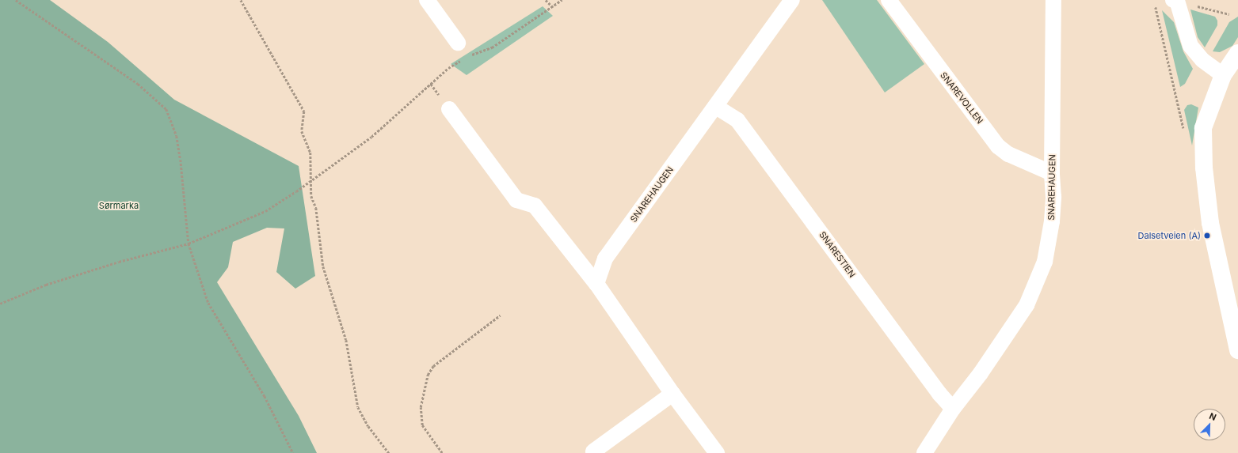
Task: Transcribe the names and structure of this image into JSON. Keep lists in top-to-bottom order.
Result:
{
  "streets": {
    "street": ["SNAREVOLLEN", "SNAREHAUGEN", "SNARESTIEN"]
  },
  "crossings": [
    ["SNAREVOLLEN", "SNAREHAUGEN"],
    ["SNAREHAUGEN", "SNARESTIEN"]
  ],
  "parks": ["Sørmarka"],
  "places": ["Dalsetveien (A)"],
  "north": "top right"
}
